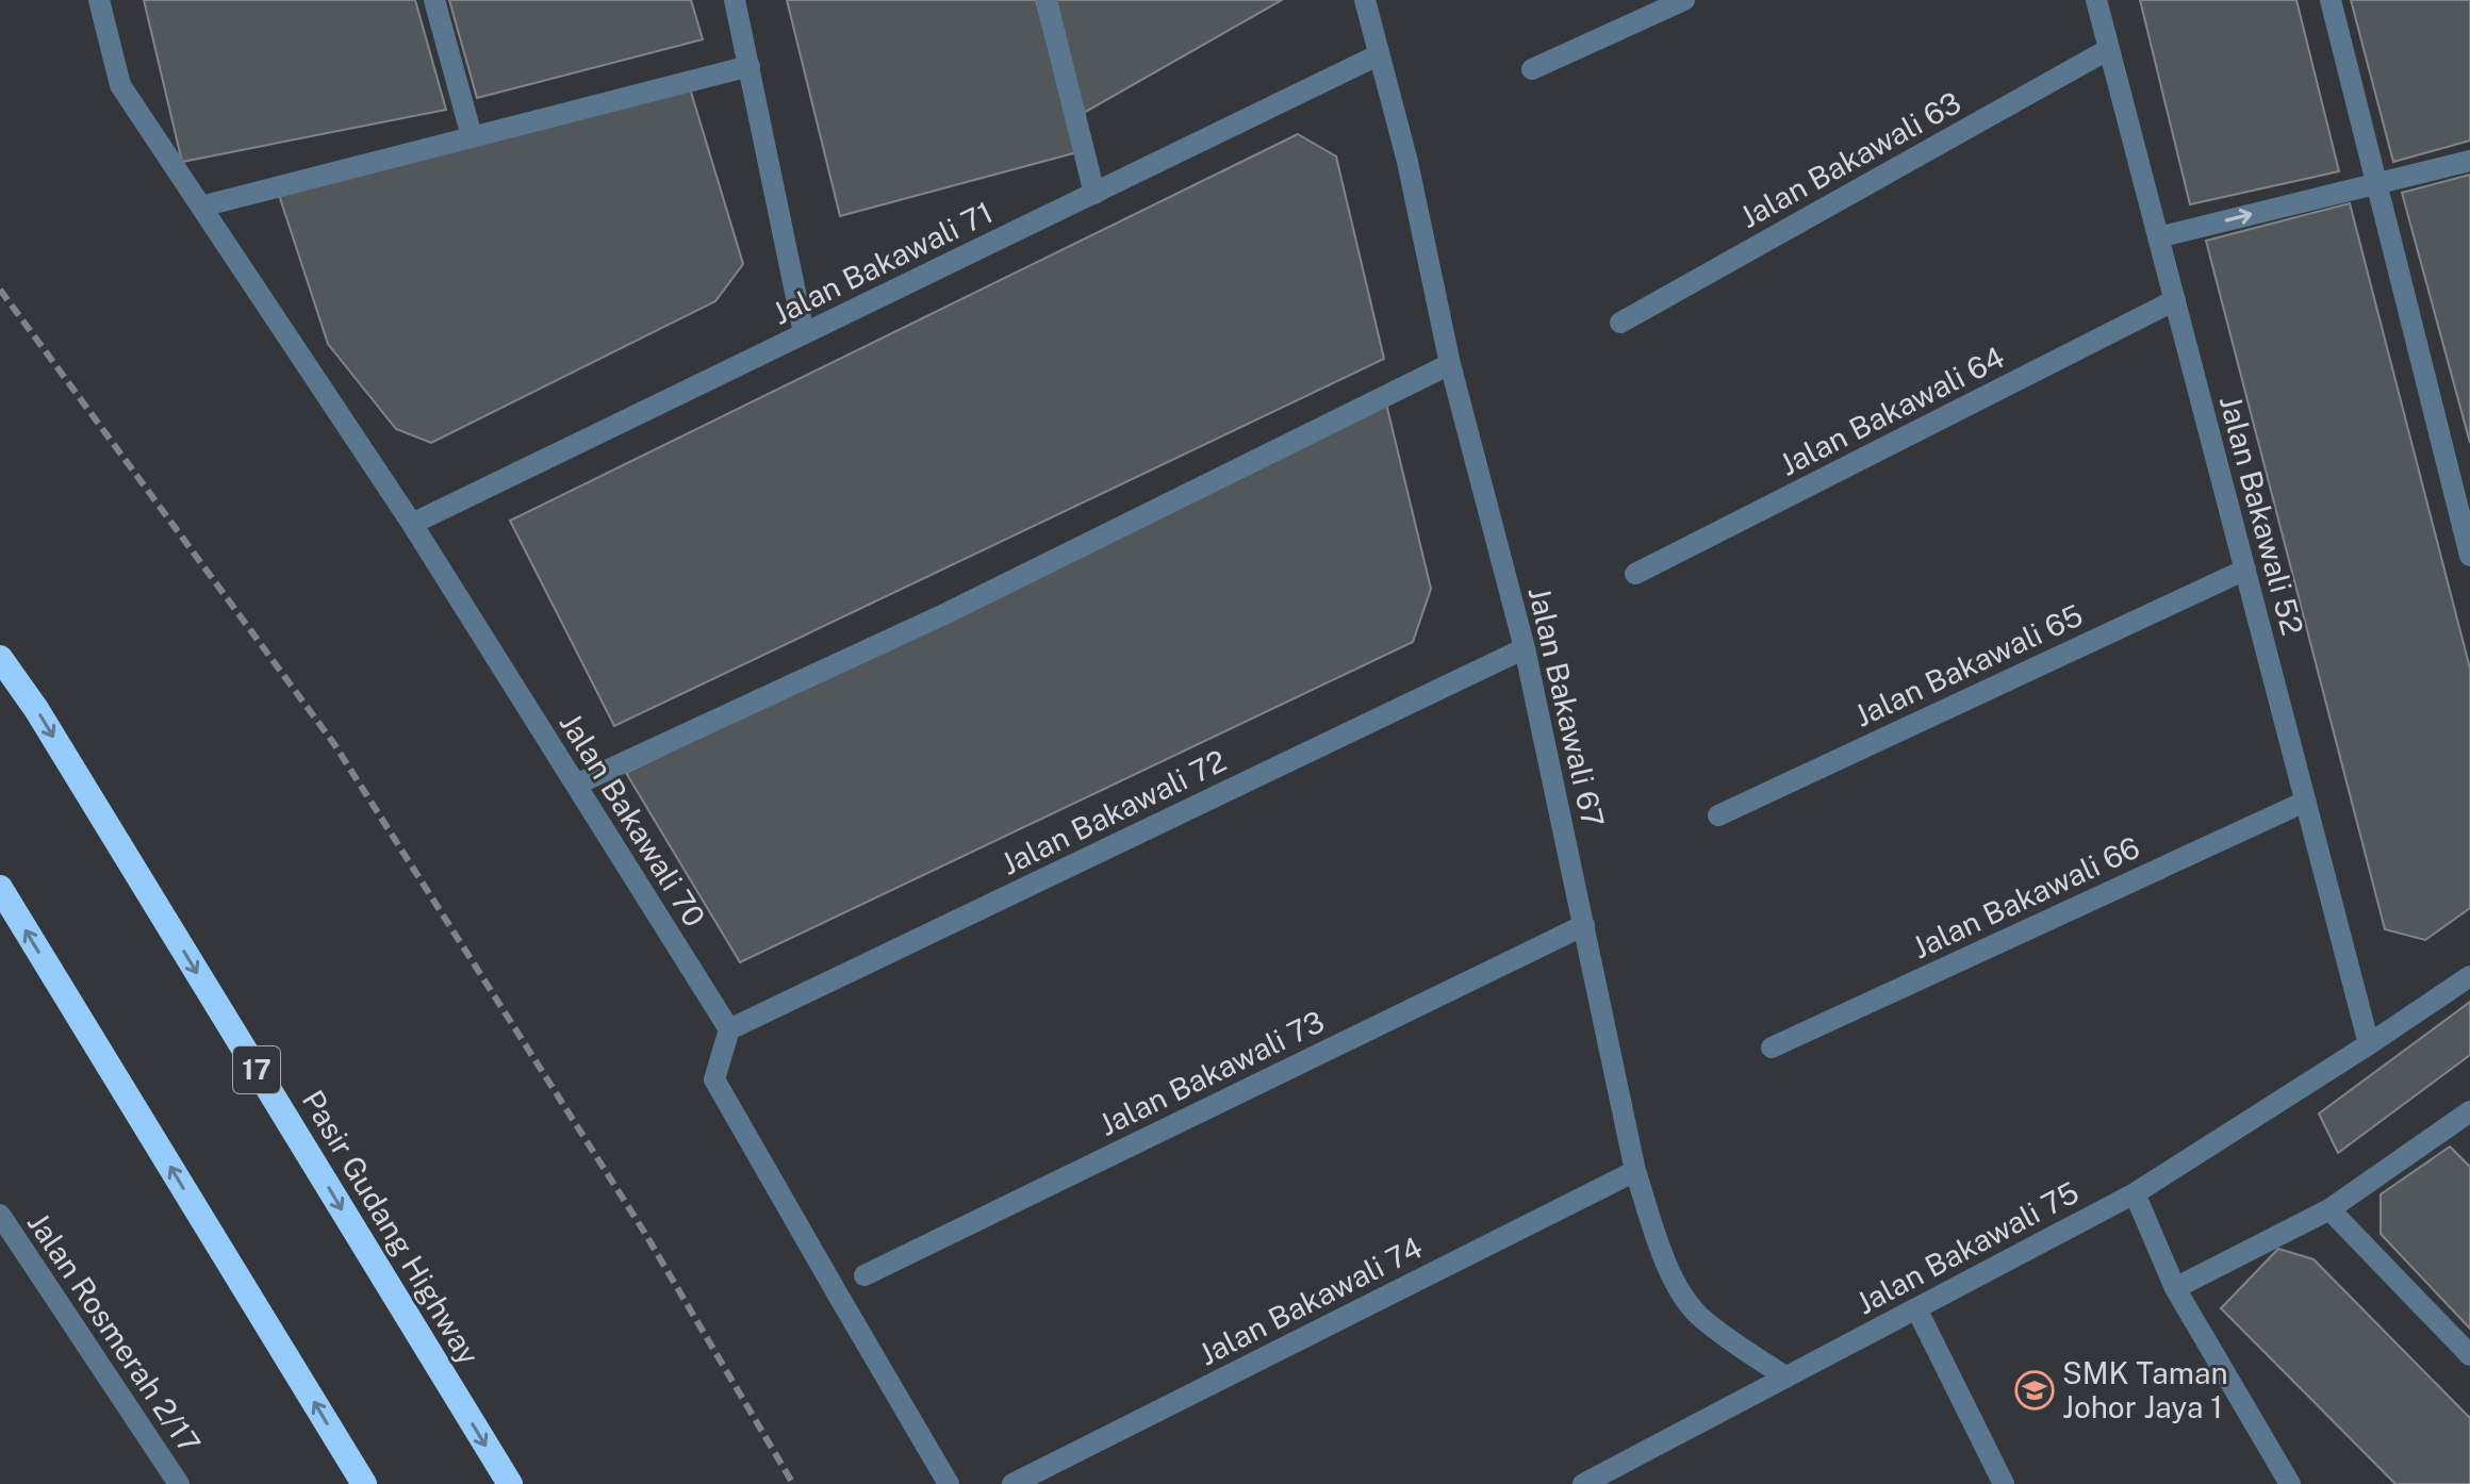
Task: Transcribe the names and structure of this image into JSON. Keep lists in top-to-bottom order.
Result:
{
  "streets": {
    "highway": ["17", "Pasir Gudang Highway"],
    "street": [
      "Jalan Bakawali 63",
      "Jalan Bakawali 71",
      "Jalan Bakawali 64",
      "Jalan Bakawali 52",
      "Jalan Bakawali 65",
      "Jalan Bakawali 67",
      "Jalan Bakawali 72",
      "Jalan Bakawali 70",
      "Jalan Bakawali 66",
      "Jalan Bakawali 73",
      "Jalan Bakawali 75",
      "Jalan Bakawali 74",
      "Jalan Rosmerah 2/17"
    ]
  },
  "crossings": [
    ["Jalan Bakawali 63", "Jalan Bakawali 52"],
    ["Jalan Bakawali 71", "Jalan Bakawali 67"],
    ["Jalan Bakawali 71", "Jalan Bakawali 70"],
    ["Jalan Bakawali 64", "Jalan Bakawali 52"],
    ["Jalan Bakawali 52", "Jalan Bakawali 65"],
    ["Jalan Bakawali 52", "Jalan Bakawali 66"],
    ["Jalan Bakawali 52", "Jalan Bakawali 75"],
    ["Jalan Bakawali 67", "Jalan Bakawali 72"],
    ["Jalan Bakawali 67", "Jalan Bakawali 73"],
    ["Jalan Bakawali 67", "Jalan Bakawali 75"],
    ["Jalan Bakawali 67", "Jalan Bakawali 74"],
    ["Jalan Bakawali 72", "Jalan Bakawali 70"]
  ],
  "places": {
    "school or university": ["SMK Taman Johor Jaya 1"]
  }
}
